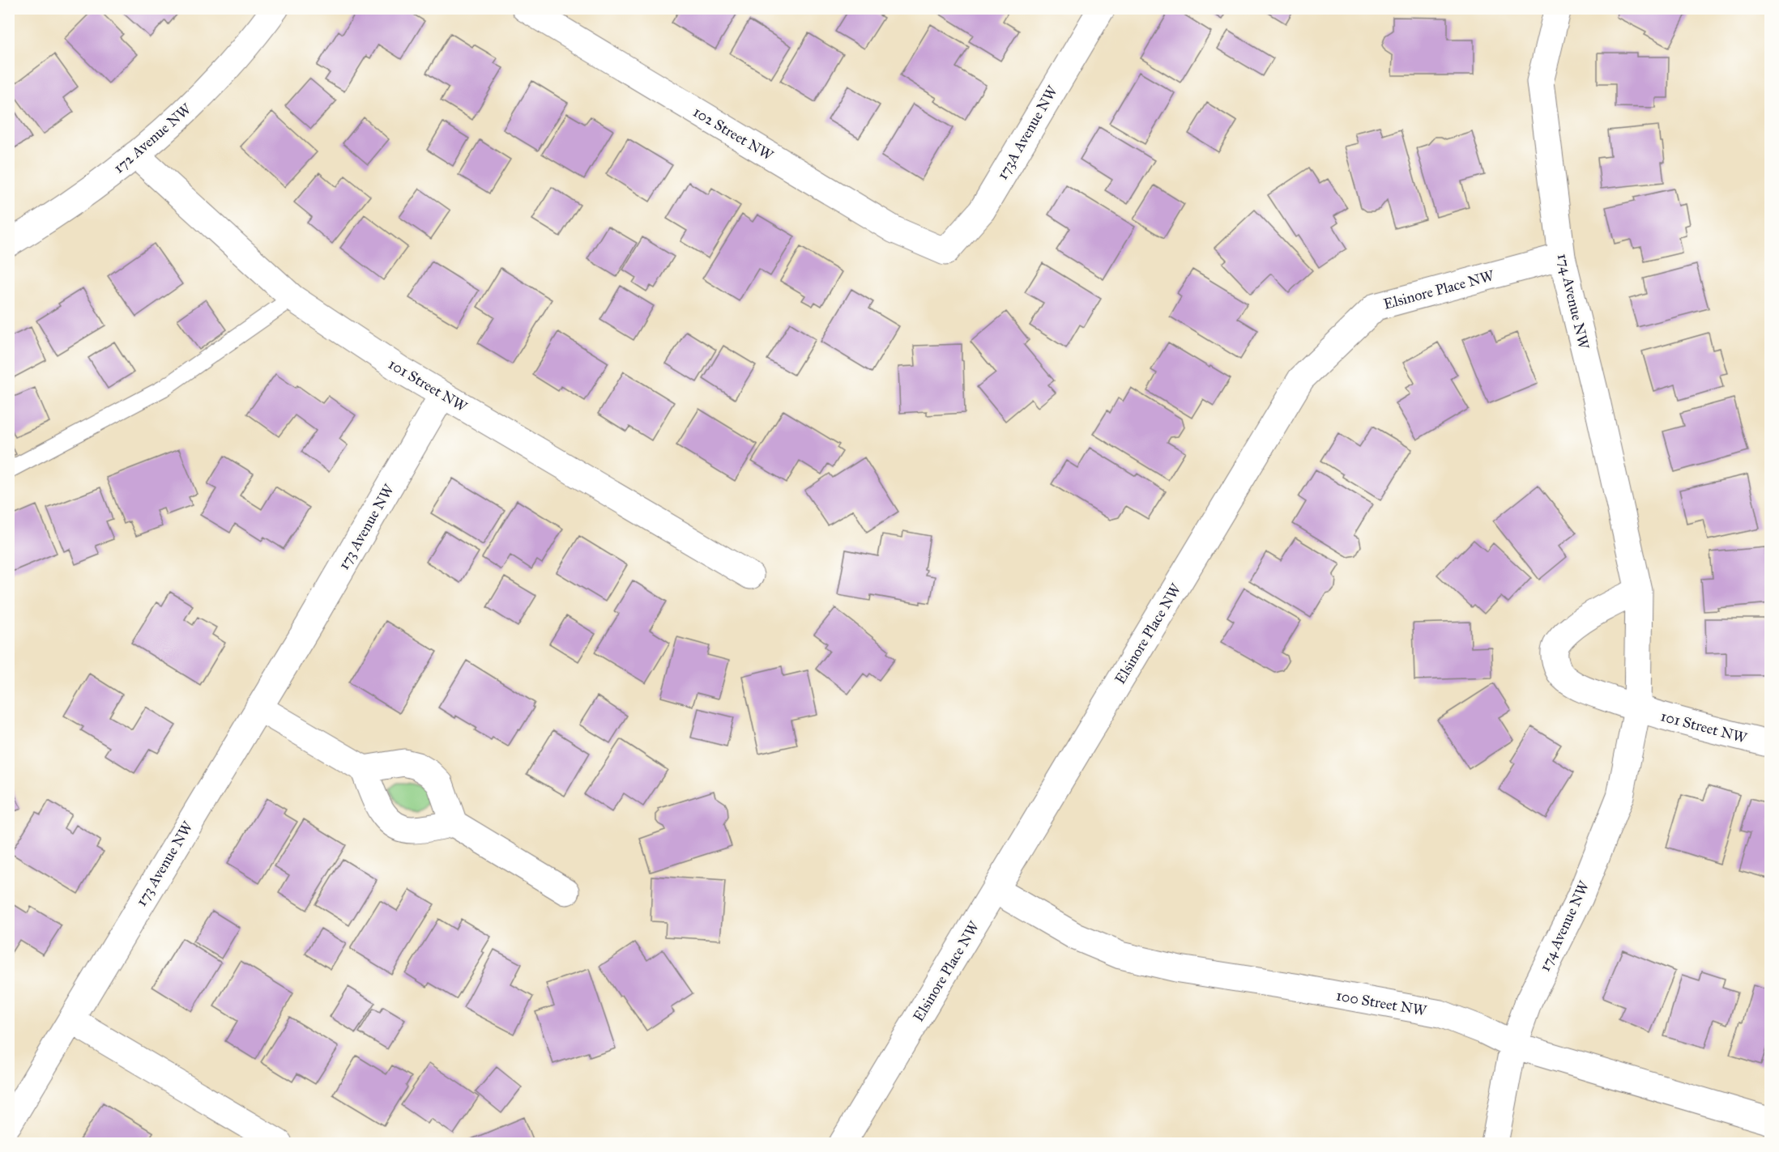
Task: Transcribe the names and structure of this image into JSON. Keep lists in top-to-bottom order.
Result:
{
  "streets": {
    "street": [
      "173A Avenue NW",
      "102 Street NW",
      "172 Avenue NW",
      "Elsinore Place NW",
      "174 Avenue NW",
      "101 Street NW",
      "173 Avenue NW",
      "100 Street NW"
    ]
  },
  "crossings": [
    ["173A Avenue NW", "102 Street NW"],
    ["172 Avenue NW", "101 Street NW"],
    ["Elsinore Place NW", "174 Avenue NW"],
    ["Elsinore Place NW", "100 Street NW"],
    ["174 Avenue NW", "101 Street NW"],
    ["174 Avenue NW", "100 Street NW"],
    ["101 Street NW", "173 Avenue NW"]
  ]
}
